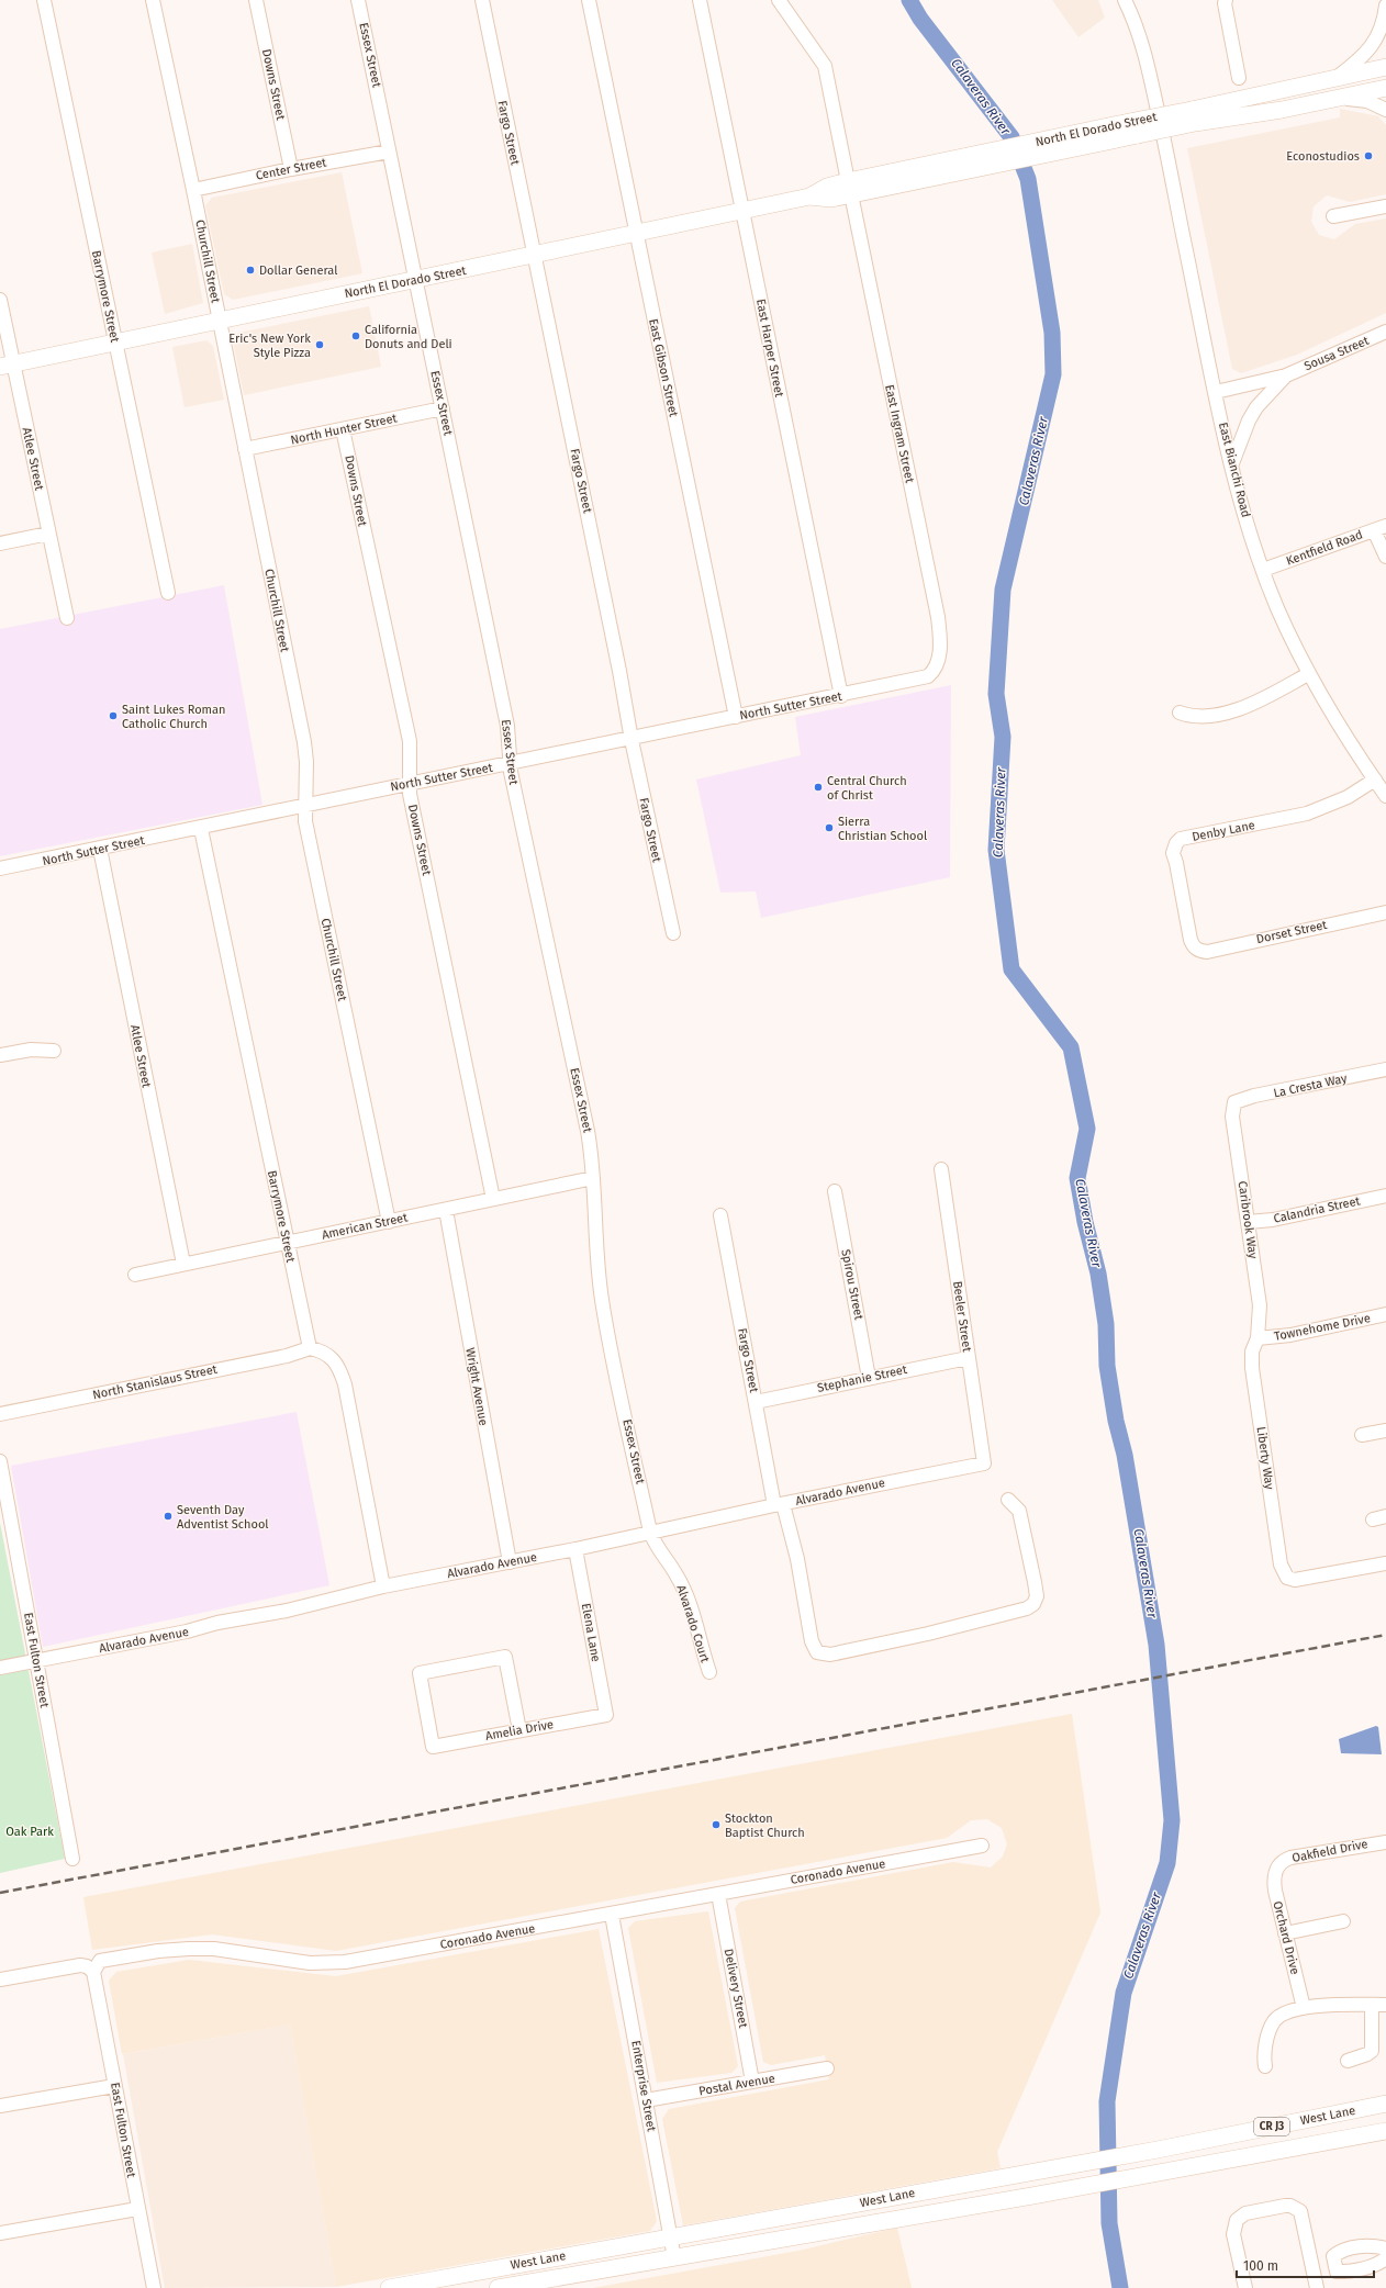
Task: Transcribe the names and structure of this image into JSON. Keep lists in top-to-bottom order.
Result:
{
  "streets": {
    "main road": ["North El Dorado Street", "West Lane", "CR J3"],
    "street": [
      "Essex Street",
      "Downs Street",
      "Fargo Street",
      "Center Street",
      "Churchill Street",
      "Barrymore Street",
      "East Harper Street",
      "Sousa Street",
      "East Gibson Street",
      "North Hunter Street",
      "East Ingram Street",
      "Atlee Street",
      "East Bianchi Road",
      "Kentfield Road",
      "North Sutter Street",
      "Denby Lane",
      "Dorset Street",
      "La Cresta Way",
      "Calandria Street",
      "Caribrook Way",
      "American Street",
      "Spirou Street",
      "Beeler Street",
      "Townehome Drive",
      "Stephanie Street",
      "North Stanislaus Street",
      "Wright Avenue",
      "Liberty Way",
      "Alvarado Avenue",
      "Alvarado Court",
      "Elena Lane",
      "East Fulton Street",
      "Amelia Drive",
      "Oakfield Drive",
      "Coronado Avenue",
      "Orchard Drive",
      "Delivery Street",
      "Postal Avenue",
      "Enterprise Street"
    ]
  },
  "crossings": [
    ["Essex Street", "North El Dorado Street"],
    ["Essex Street", "Center Street"],
    ["Essex Street", "North Hunter Street"],
    ["Essex Street", "North Sutter Street"],
    ["Essex Street", "American Street"],
    ["Essex Street", "Alvarado Avenue"],
    ["Essex Street", "Alvarado Court"],
    ["Downs Street", "Center Street"],
    ["Downs Street", "North Hunter Street"],
    ["Downs Street", "North Sutter Street"],
    ["Downs Street", "American Street"],
    ["North El Dorado Street", "Fargo Street"],
    ["North El Dorado Street", "Churchill Street"],
    ["North El Dorado Street", "Barrymore Street"],
    ["North El Dorado Street", "East Harper Street"],
    ["North El Dorado Street", "East Gibson Street"],
    ["North El Dorado Street", "East Ingram Street"],
    ["North El Dorado Street", "Atlee Street"],
    ["Fargo Street", "North Sutter Street"],
    ["Fargo Street", "Stephanie Street"],
    ["Fargo Street", "Alvarado Avenue"],
    ["Center Street", "Churchill Street"],
    ["Churchill Street", "North Hunter Street"],
    ["Churchill Street", "North Sutter Street"],
    ["Churchill Street", "American Street"],
    ["Barrymore Street", "North Sutter Street"],
    ["Barrymore Street", "American Street"],
    ["Barrymore Street", "North Stanislaus Street"],
    ["East Harper Street", "North Sutter Street"],
    ["Sousa Street", "East Bianchi Road"],
    ["East Gibson Street", "North Sutter Street"],
    ["East Ingram Street", "North Sutter Street"],
    ["Atlee Street", "North Sutter Street"],
    ["Atlee Street", "American Street"],
    ["East Bianchi Road", "Kentfield Road"],
    ["East Bianchi Road", "Denby Lane"],
    ["Denby Lane", "Dorset Street"],
    ["La Cresta Way", "Caribrook Way"],
    ["Calandria Street", "Caribrook Way"],
    ["Caribrook Way", "Townehome Drive"],
    ["Caribrook Way", "Liberty Way"],
    ["American Street", "Wright Avenue"],
    ["Spirou Street", "Stephanie Street"],
    ["Beeler Street", "Stephanie Street"],
    ["Beeler Street", "Alvarado Avenue"],
    ["Townehome Drive", "Liberty Way"],
    ["Wright Avenue", "Alvarado Avenue"],
    ["Alvarado Avenue", "Alvarado Court"],
    ["Alvarado Avenue", "Elena Lane"],
    ["Alvarado Avenue", "East Fulton Street"],
    ["Elena Lane", "Amelia Drive"],
    ["East Fulton Street", "Coronado Avenue"],
    ["Oakfield Drive", "Orchard Drive"],
    ["Coronado Avenue", "Delivery Street"],
    ["Coronado Avenue", "Enterprise Street"],
    ["Delivery Street", "Postal Avenue"],
    ["Postal Avenue", "Enterprise Street"],
    ["Enterprise Street", "West Lane"]
  ],
  "water": ["Calaveras River"],
  "parks": ["Oak Park"],
  "places": [
    "Econostudios",
    "Dollar General",
    "California Donuts and Deli",
    "Eric's New York Style Pizza",
    "Saint Lukes Roman Catholic Church",
    "Central Church of Christ",
    "Sierra Christian School",
    "Seventh Day Adventist School",
    "Stockton Baptist Church"
  ],
  "scale_bar": "100 m"
}
